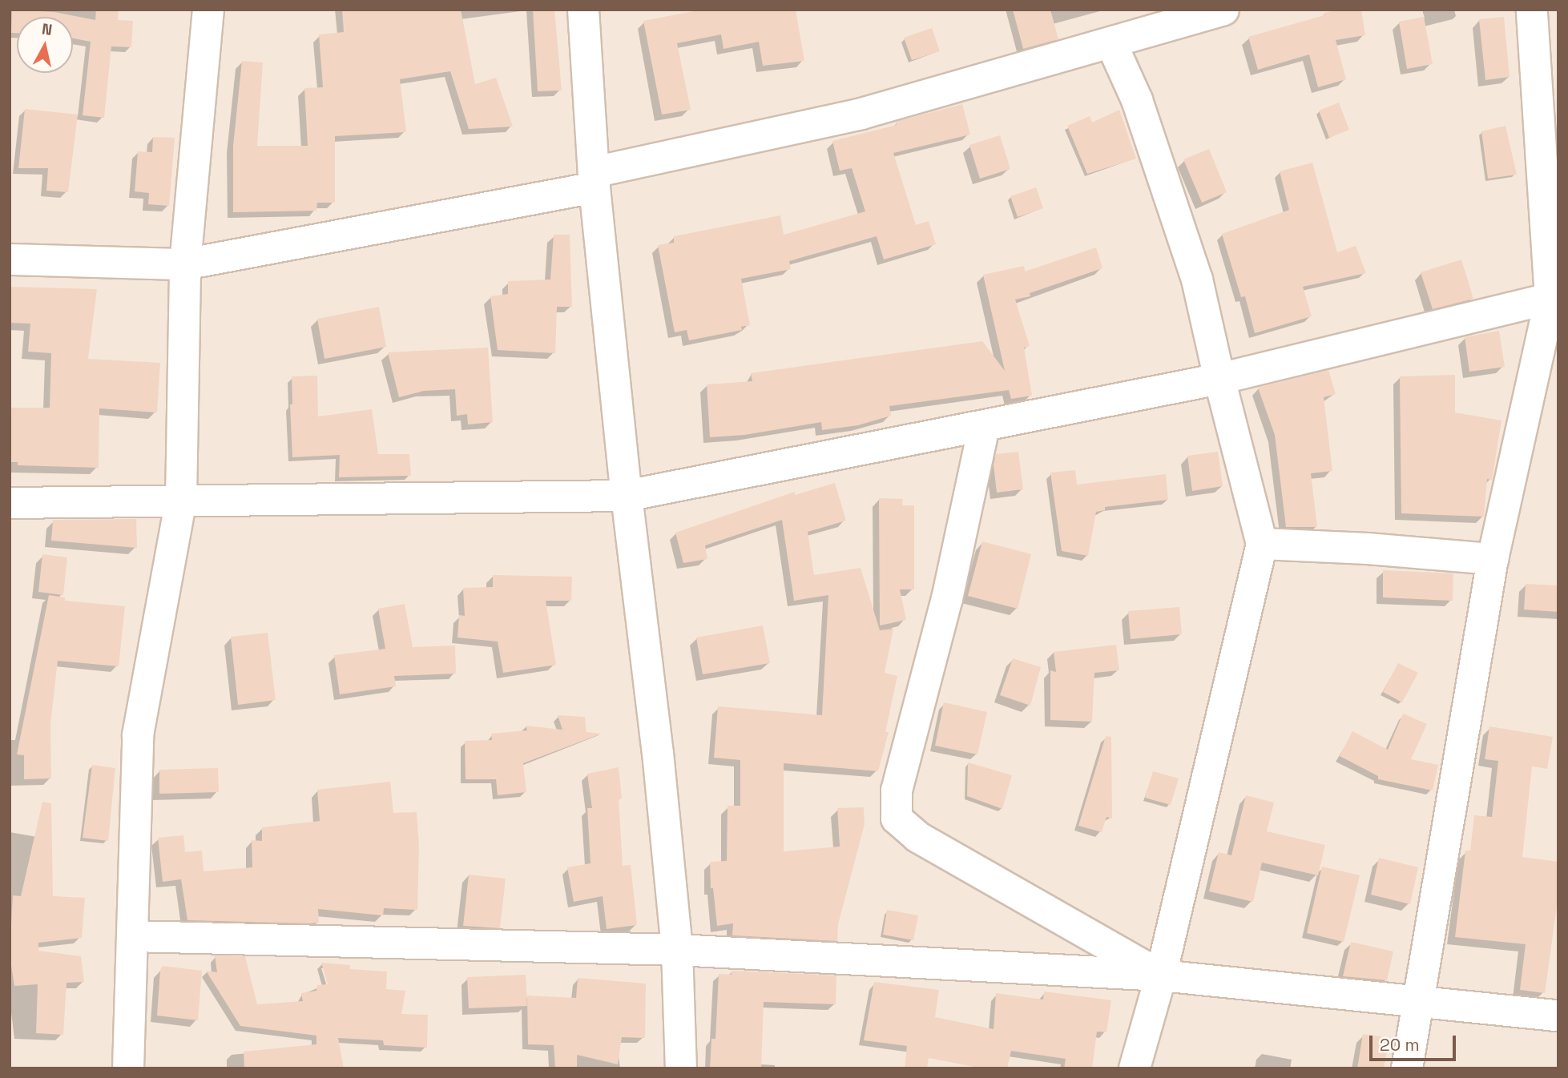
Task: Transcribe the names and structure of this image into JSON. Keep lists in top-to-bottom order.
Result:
{
  "scale_bar": "20 m",
  "north": "top"
}
